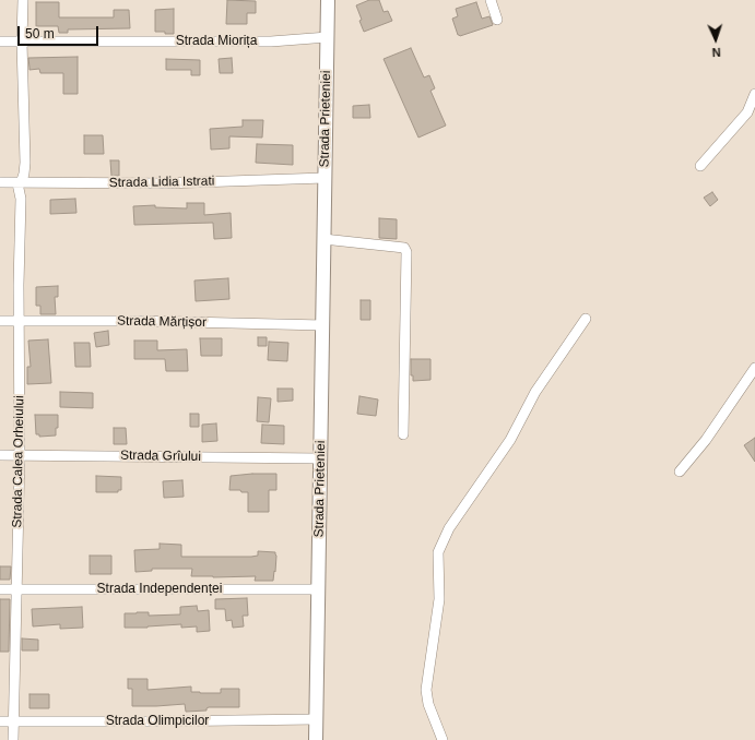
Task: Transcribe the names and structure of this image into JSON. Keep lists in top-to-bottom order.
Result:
{
  "streets": {
    "street": [
      "Strada Miorița",
      "Strada Prieteniei",
      "Strada Lidia Istrati",
      "Strada Mărțișor",
      "Strada Grîului",
      "Strada Calea Orheiului",
      "Strada Independenței",
      "Strada Olimpicilor"
    ]
  },
  "crossings": [
    ["Strada Miorița", "Strada Prieteniei"],
    ["Strada Miorița", "Strada Calea Orheiului"],
    ["Strada Prieteniei", "Strada Lidia Istrati"],
    ["Strada Prieteniei", "Strada Mărțișor"],
    ["Strada Prieteniei", "Strada Grîului"],
    ["Strada Prieteniei", "Strada Independenței"],
    ["Strada Prieteniei", "Strada Olimpicilor"],
    ["Strada Lidia Istrati", "Strada Calea Orheiului"],
    ["Strada Mărțișor", "Strada Calea Orheiului"],
    ["Strada Grîului", "Strada Calea Orheiului"],
    ["Strada Calea Orheiului", "Strada Independenței"],
    ["Strada Calea Orheiului", "Strada Olimpicilor"]
  ],
  "scale_bar": "50 m",
  "north": "bottom"
}
